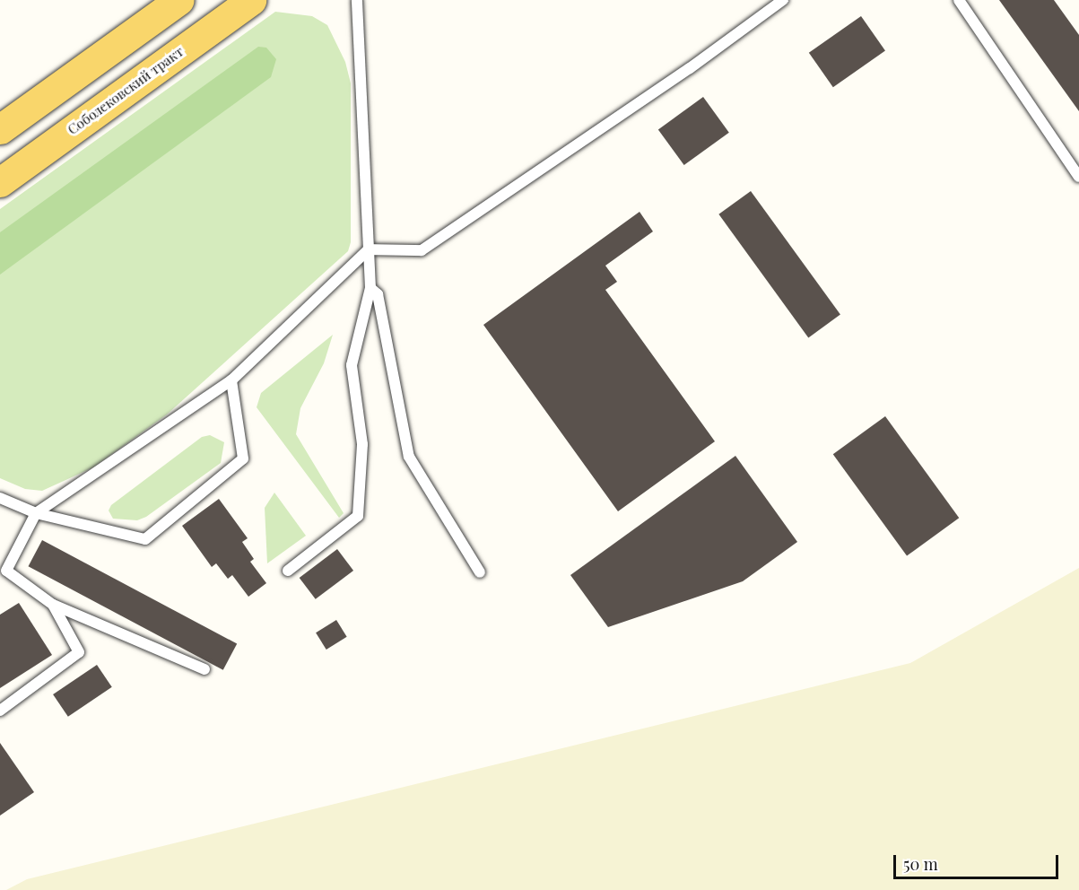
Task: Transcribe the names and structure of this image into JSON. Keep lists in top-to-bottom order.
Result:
{
  "streets": {
    "main road": ["Соболековский тракт"]
  },
  "scale_bar": "50 m"
}
